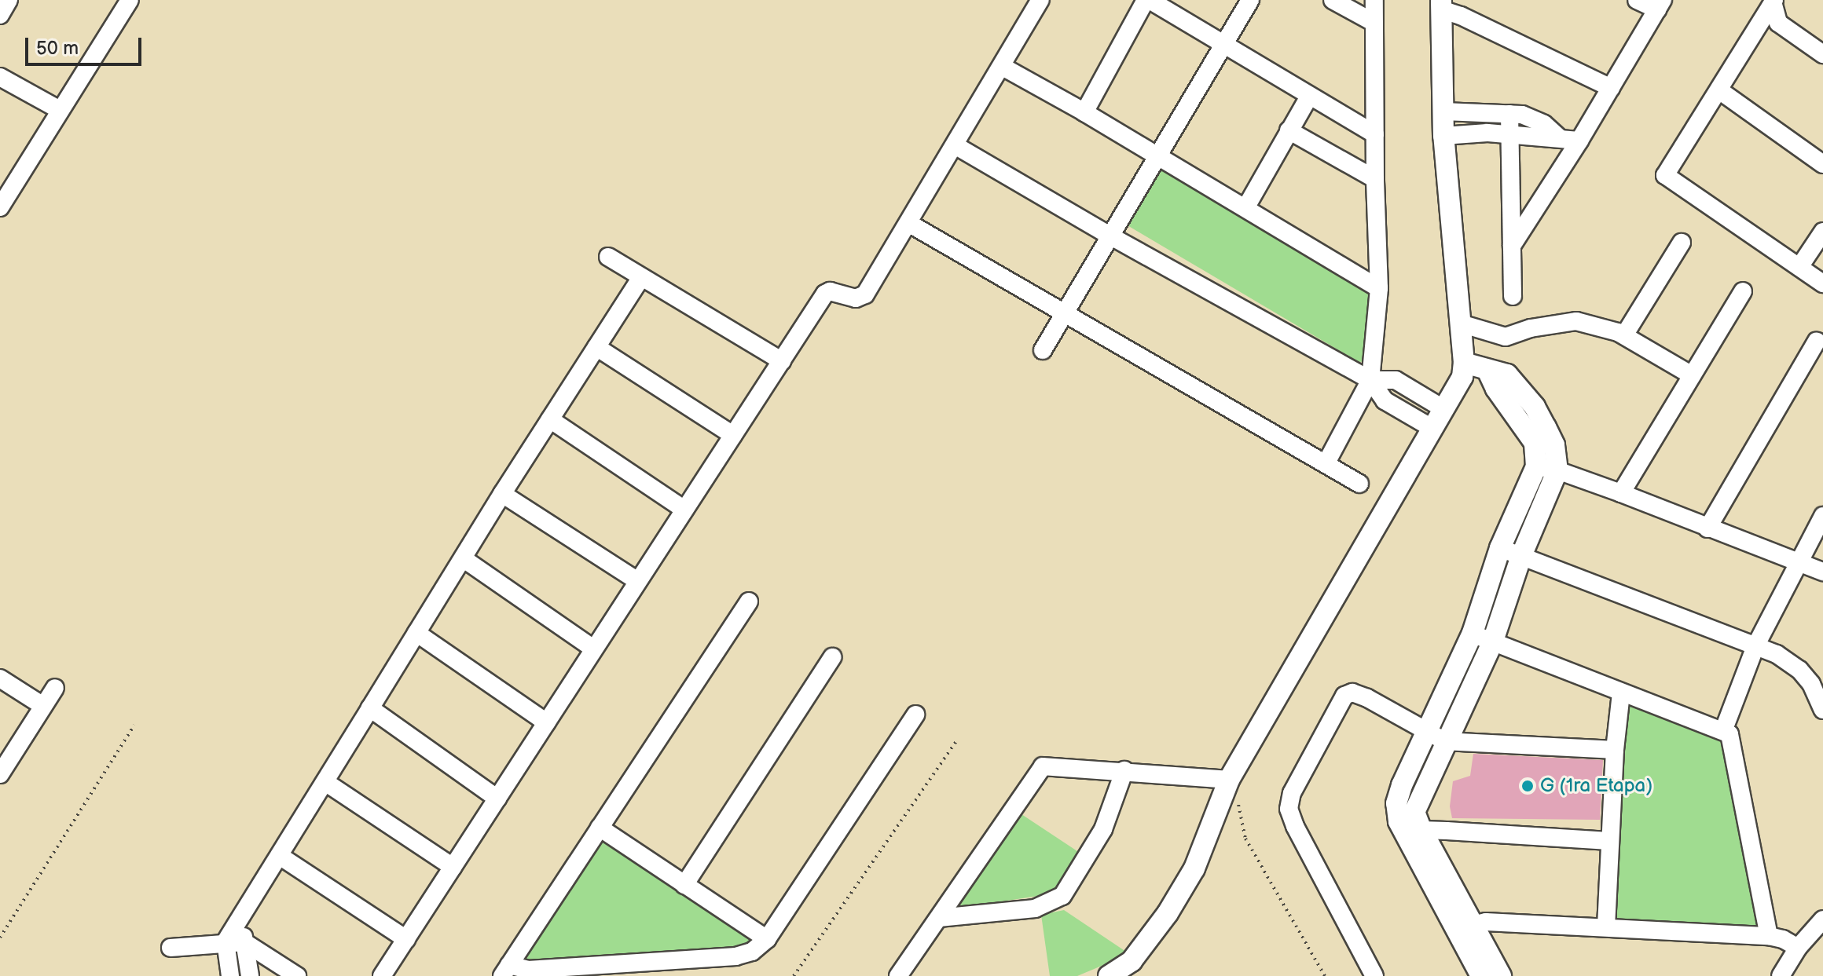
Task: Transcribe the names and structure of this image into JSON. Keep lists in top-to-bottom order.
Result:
{
  "places": ["G (1ra Etapa)"],
  "scale_bar": "50 m"
}
